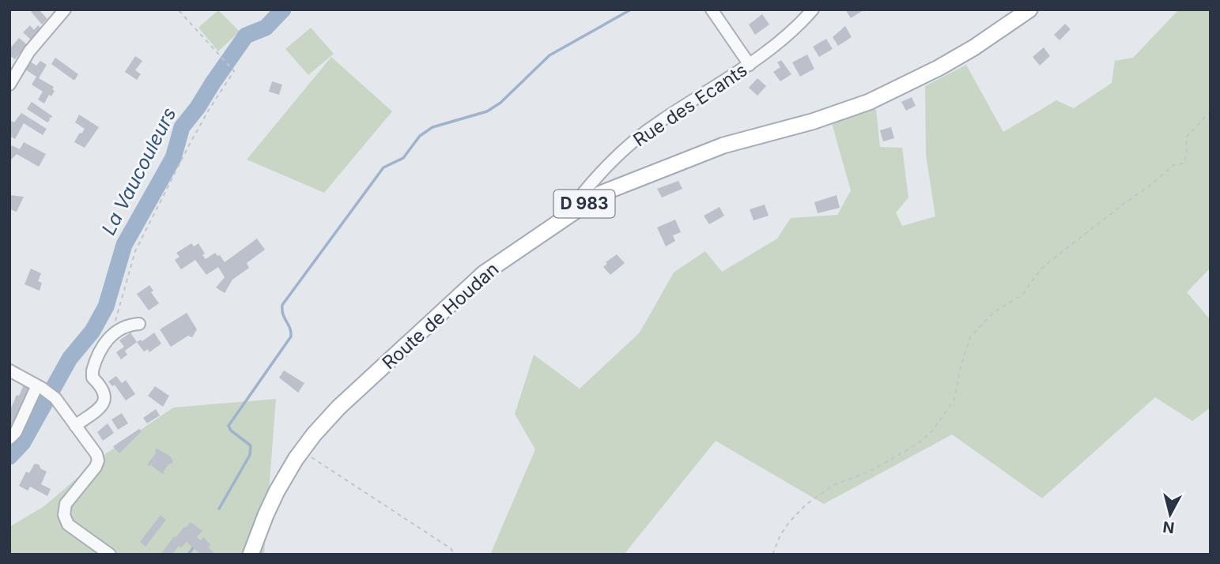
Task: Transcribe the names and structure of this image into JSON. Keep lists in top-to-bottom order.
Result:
{
  "streets": {
    "main road": ["D 983", "Route de Houdan"],
    "street": ["Rue des Ecants"]
  },
  "crossings": [
    ["Rue des Ecants", "Route de Houdan"]
  ],
  "water": ["La Vaucouleurs"],
  "north": "bottom"
}
